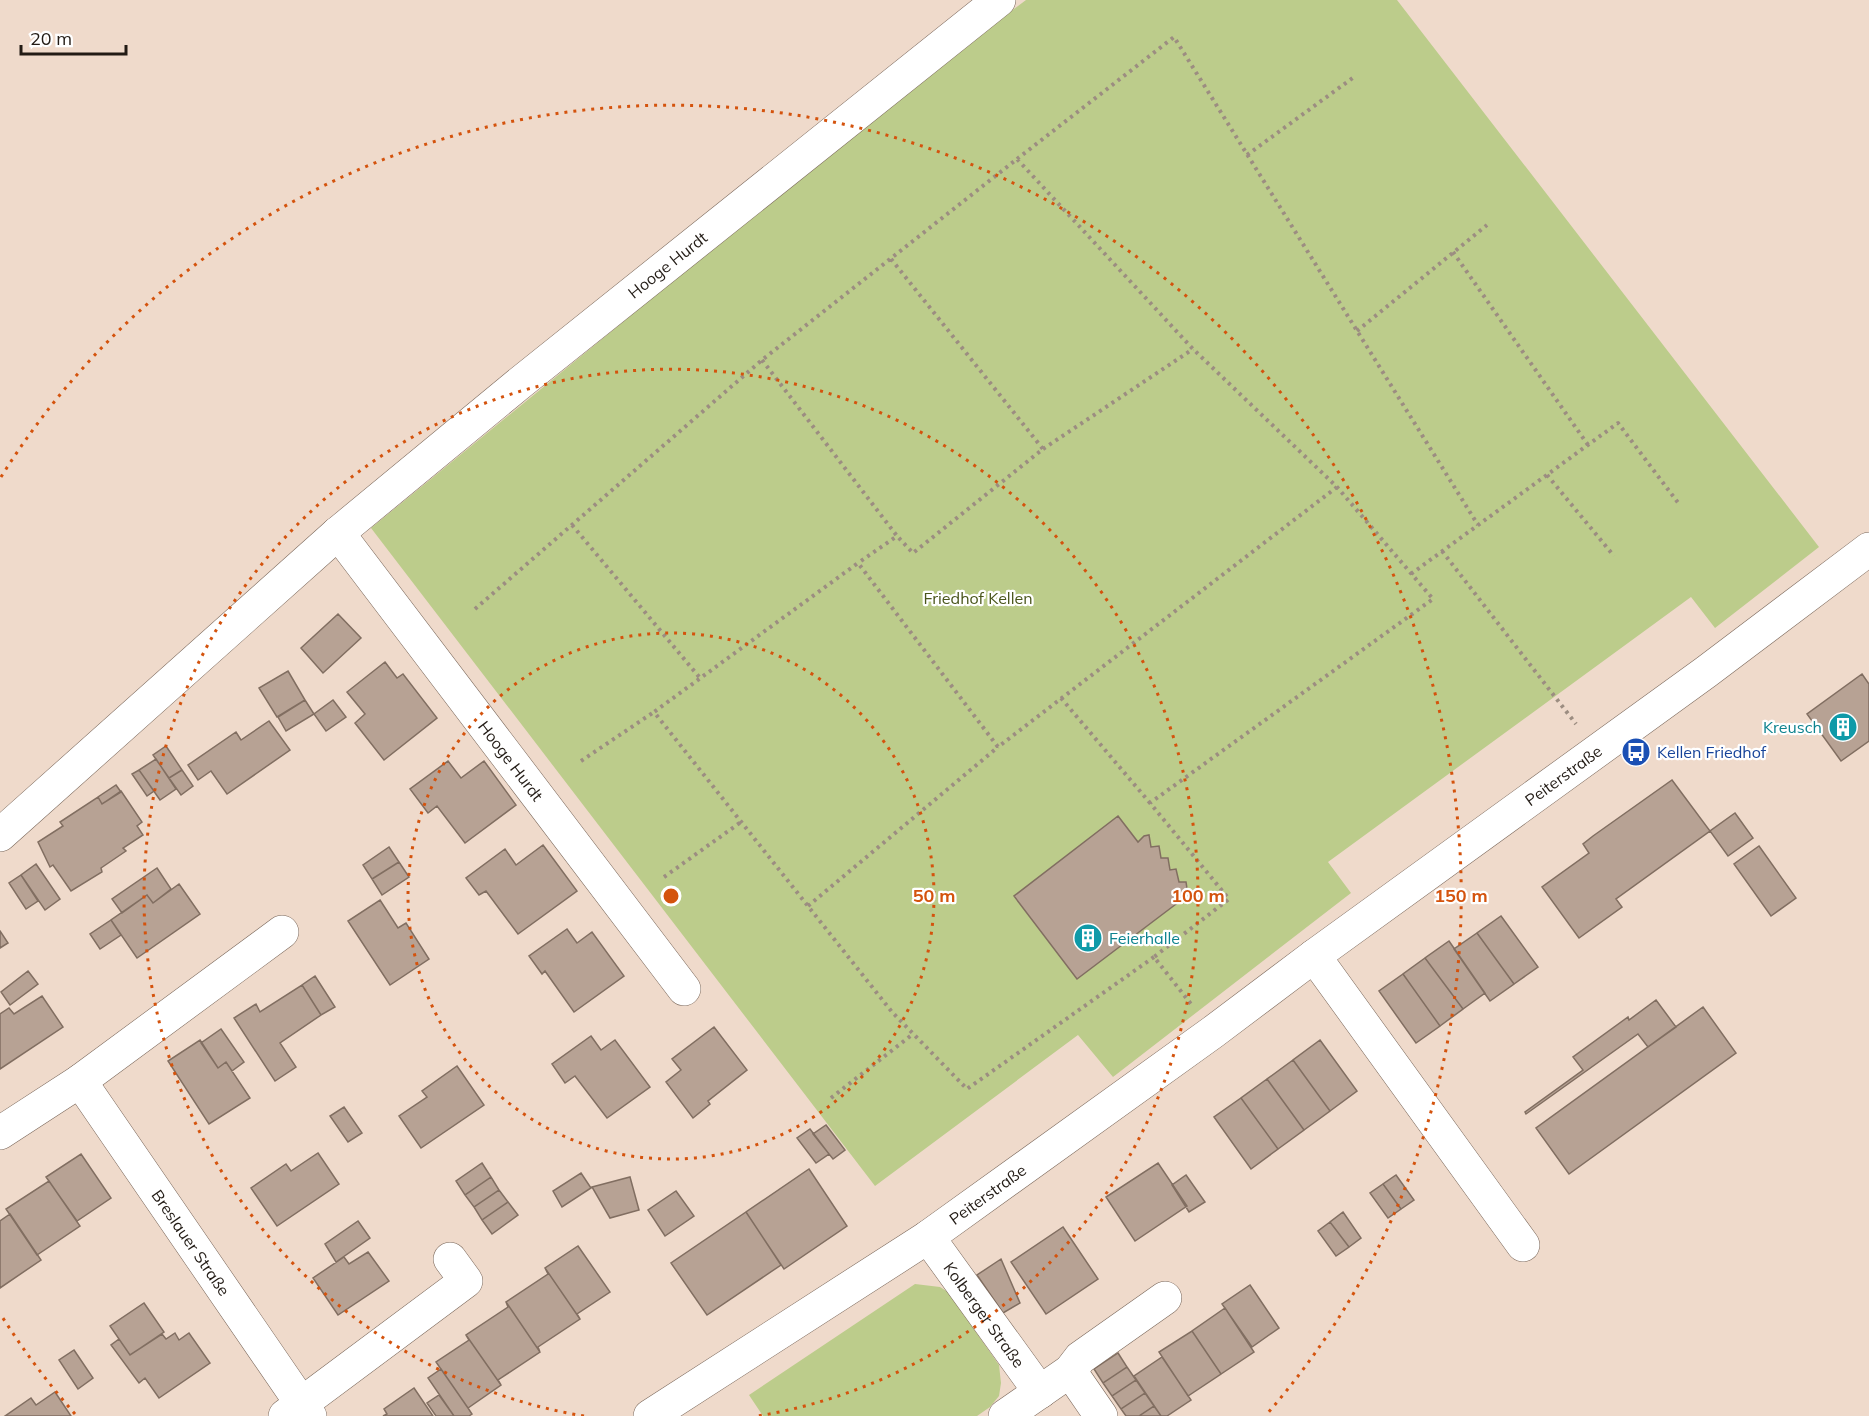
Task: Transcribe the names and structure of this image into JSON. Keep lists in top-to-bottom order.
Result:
{
  "streets": {
    "street": [
      "Hooge Hurdt",
      "Peiterstraße",
      "Breslauer Straße",
      "Kolberger Straße"
    ]
  },
  "crossings": [
    ["Peiterstraße", "Kolberger Straße"]
  ],
  "parks": ["Friedhof Kellen"],
  "places": {
    "building": ["Kreusch", "Feierhalle"],
    "bus stop": ["Kellen Friedhof"]
  },
  "scale_bar": "20 m",
  "rings": ["50 m", "100 m", "150 m"]
}
